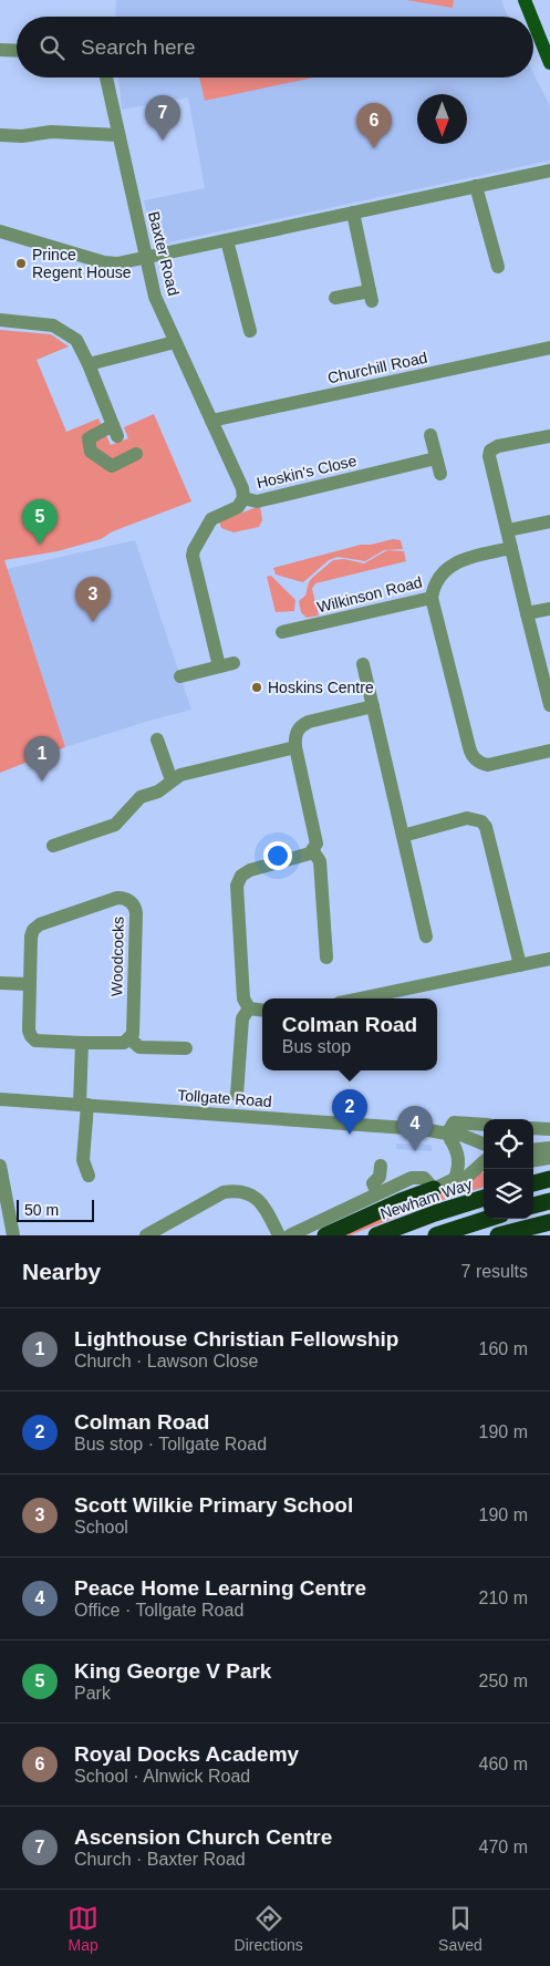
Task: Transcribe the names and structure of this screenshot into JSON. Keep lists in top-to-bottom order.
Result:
{
  "streets": {
    "highway": ["Newham Way"],
    "street": [
      "Baxter Road",
      "Churchill Road",
      "Hoskin's Close",
      "Wilkinson Road",
      "Woodcocks",
      "Tollgate Road"
    ]
  },
  "crossings": [
    ["Baxter Road", "Churchill Road"],
    ["Baxter Road", "Hoskin's Close"]
  ],
  "places": ["Prince Regent House", "Hoskins Centre"],
  "scale_bar": "50 m",
  "north": "bottom",
  "page": {
    "search": "Search here",
    "pins": [
      "7",
      "6",
      "5",
      "3",
      "1",
      "2",
      "4"
    ],
    "popup": ["Colman Road", "Bus stop"],
    "scale": "50 m",
    "heading": ["Nearby", "7 results"],
    "list": [
      {
        "mark": "1",
        "name": "Lighthouse Christian Fellowship",
        "note": "Church · Lawson Close",
        "value": "160 m"
      },
      {
        "mark": "2",
        "name": "Colman Road",
        "note": "Bus stop · Tollgate Road",
        "value": "190 m"
      },
      {
        "mark": "3",
        "name": "Scott Wilkie Primary School",
        "note": "School",
        "value": "190 m"
      },
      {
        "mark": "4",
        "name": "Peace Home Learning Centre",
        "note": "Office · Tollgate Road",
        "value": "210 m"
      },
      {
        "mark": "5",
        "name": "King George V Park",
        "note": "Park",
        "value": "250 m"
      },
      {
        "mark": "6",
        "name": "Royal Docks Academy",
        "note": "School · Alnwick Road",
        "value": "460 m"
      },
      {
        "mark": "7",
        "name": "Ascension Church Centre",
        "note": "Church · Baxter Road",
        "value": "470 m"
      }
    ],
    "nav": ["Map", "Directions", "Saved"]
  }
}
